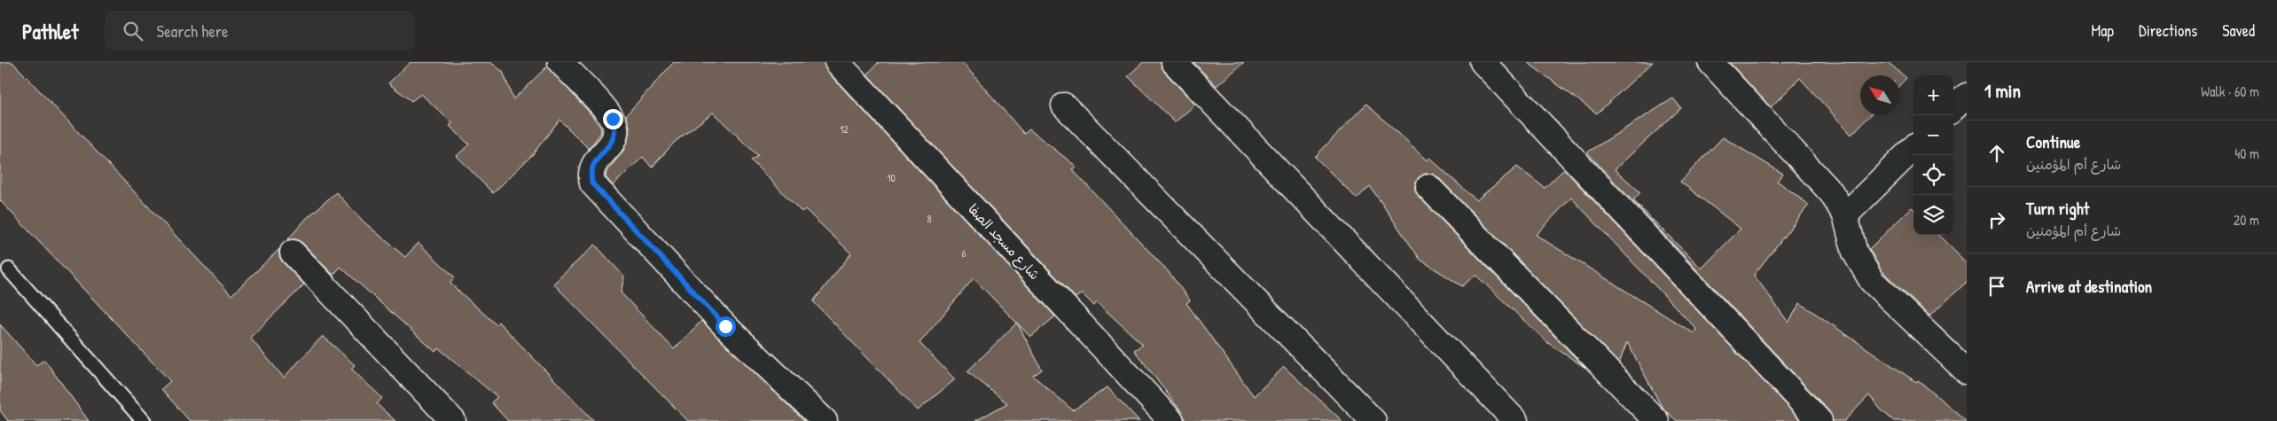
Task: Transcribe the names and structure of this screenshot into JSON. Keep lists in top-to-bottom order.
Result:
{
  "streets": {
    "street": ["شارع مسجد الصفا"]
  },
  "house_numbers": [
    "12",
    "10",
    "8",
    "6"
  ],
  "north": "top left",
  "page": {
    "header": "Pathlet",
    "search": "Search here",
    "nav": ["Map", "Directions", "Saved"],
    "heading": ["1 min", "Walk · 60 m"],
    "map_buttons": ["+", "−"],
    "list": [
      ["Continue", "شارع أم المؤمنين", "40 m"],
      ["Turn right", "شارع أم المؤمنين", "20 m"],
      "Arrive at destination"
    ]
  }
}
